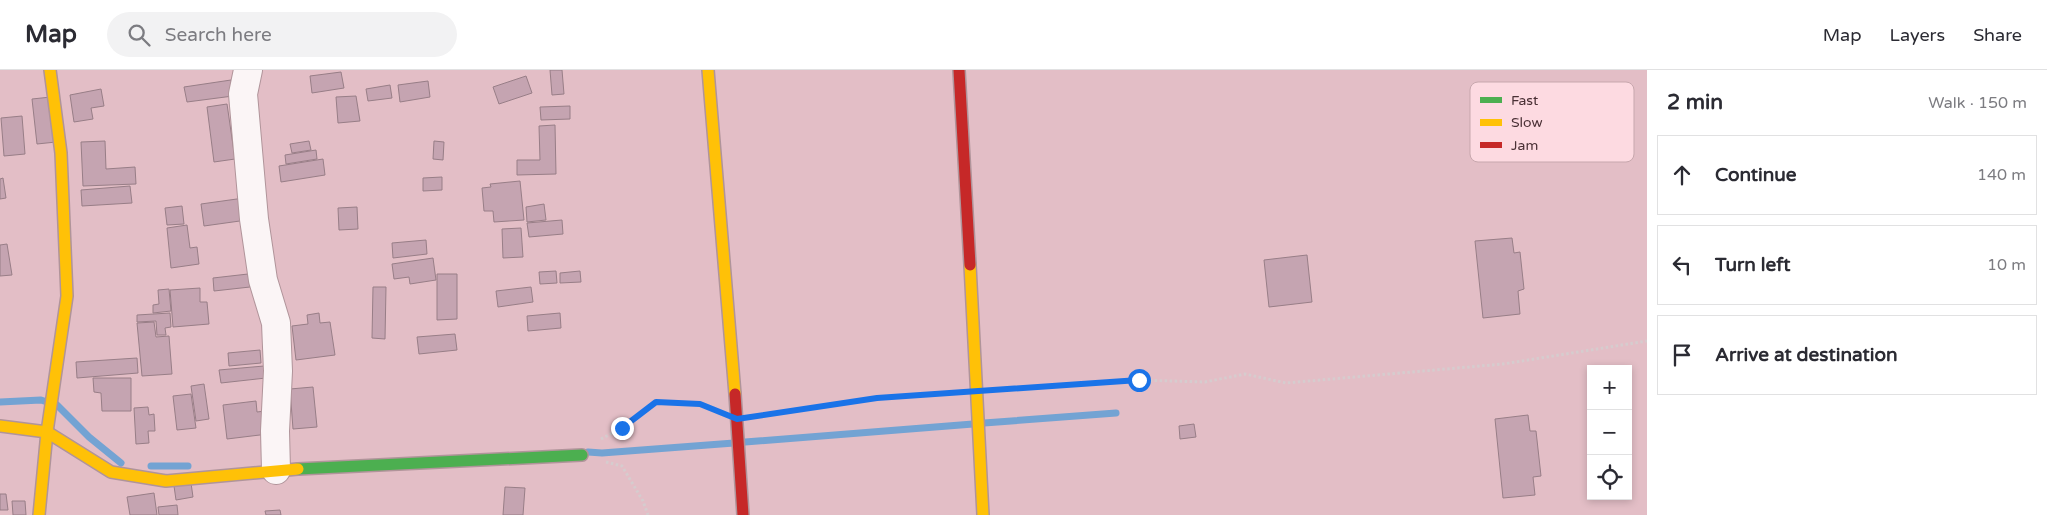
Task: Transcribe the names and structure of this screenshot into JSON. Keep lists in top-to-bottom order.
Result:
{
  "legend": ["Fast", "Slow", "Jam"],
  "page": {
    "header": "Map",
    "search": "Search here",
    "nav": ["Map", "Layers", "Share"],
    "heading": ["2 min", "Walk · 150 m"],
    "list": [
      ["Continue", "140 m"],
      ["Turn left", "10 m"],
      "Arrive at destination"
    ],
    "map_buttons": ["+", "−"]
  }
}
